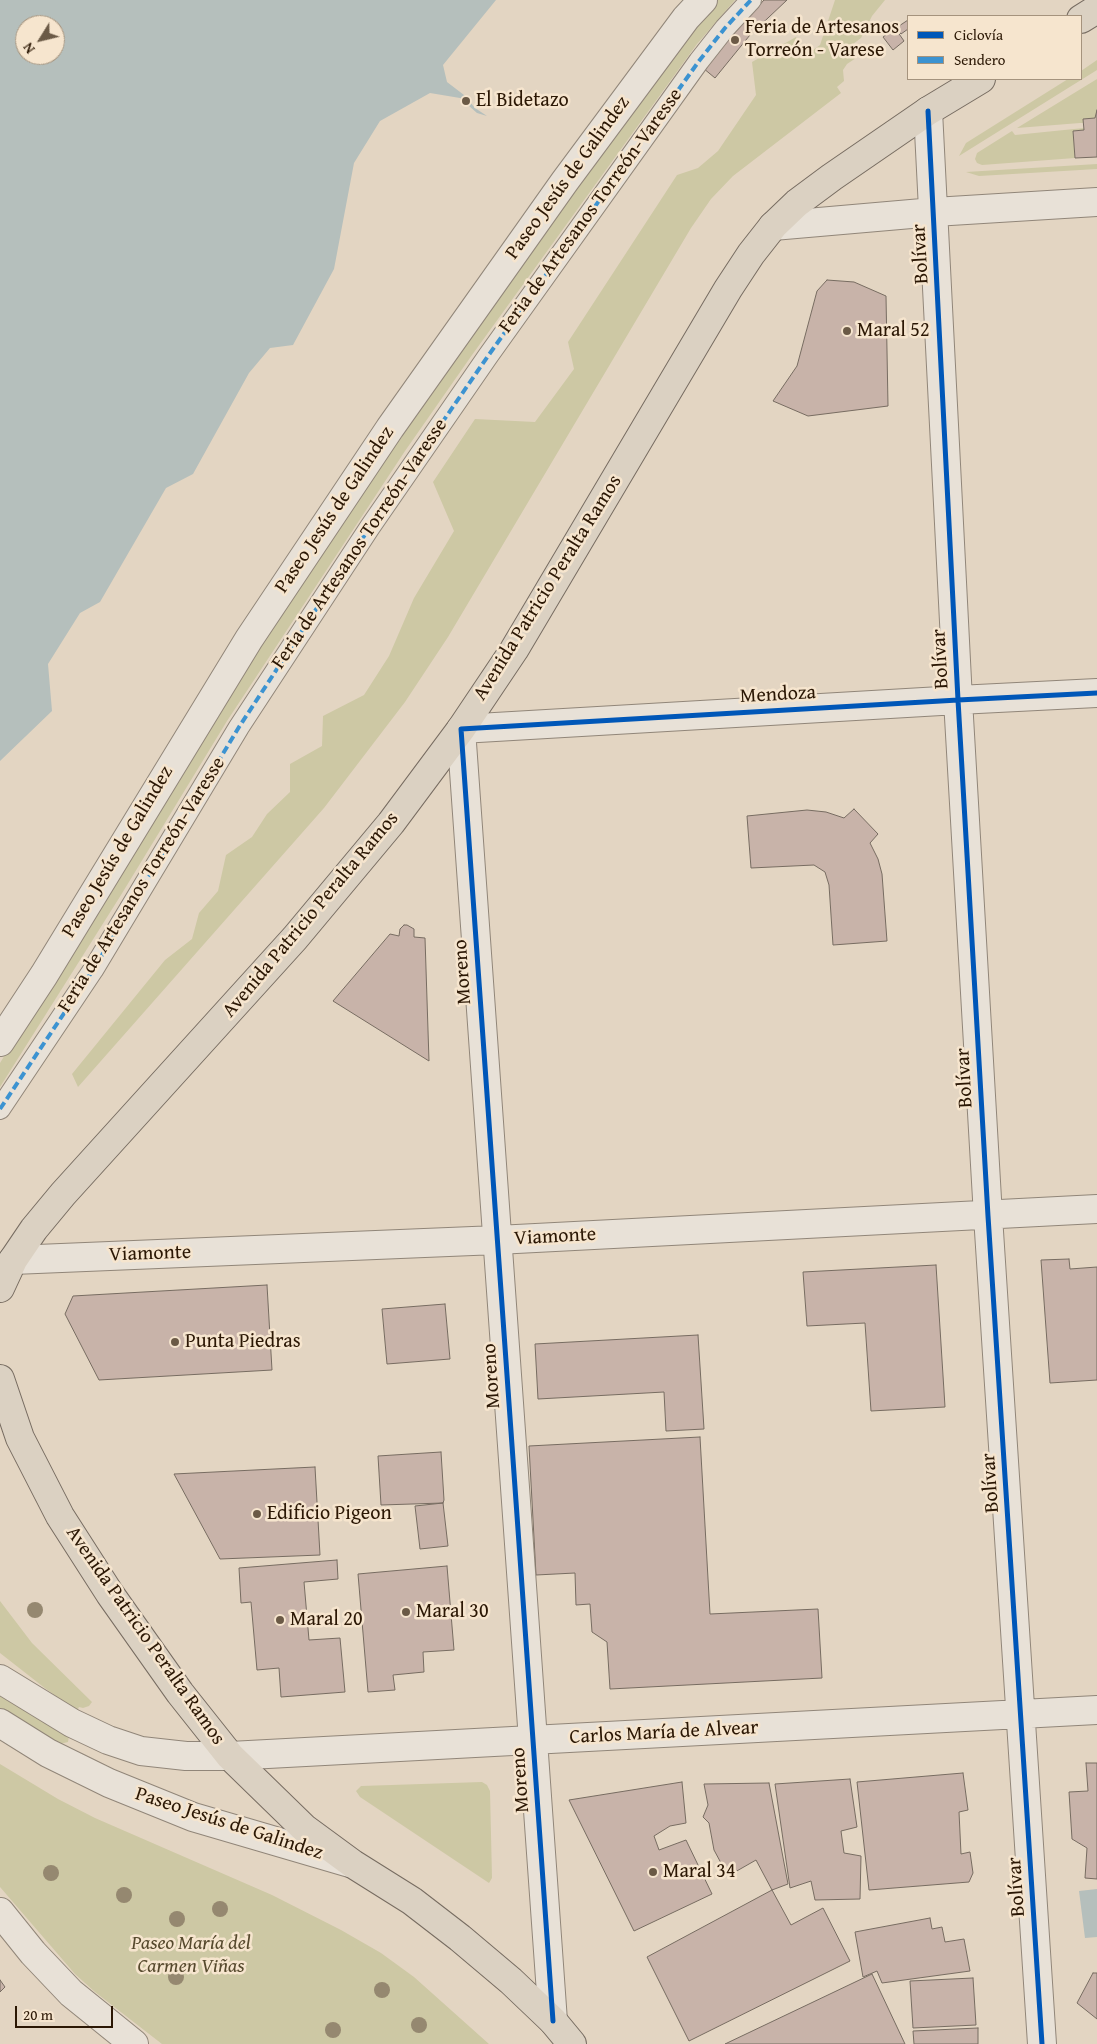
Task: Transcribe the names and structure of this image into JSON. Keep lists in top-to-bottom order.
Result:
{
  "streets": {
    "main road": ["Avenida Patricio Peralta Ramos"],
    "street": [
      "Paseo Jesús de Galindez",
      "Feria de Artesanos Torreón-Varesse",
      "Bolívar",
      "Mendoza",
      "Moreno",
      "Viamonte",
      "Carlos María de Alvear"
    ]
  },
  "crossings": [
    ["Paseo Jesús de Galindez", "Avenida Patricio Peralta Ramos"],
    ["Bolívar", "Avenida Patricio Peralta Ramos"],
    ["Bolívar", "Mendoza"],
    ["Bolívar", "Viamonte"],
    ["Bolívar", "Carlos María de Alvear"],
    ["Avenida Patricio Peralta Ramos", "Mendoza"],
    ["Avenida Patricio Peralta Ramos", "Moreno"],
    ["Avenida Patricio Peralta Ramos", "Viamonte"],
    ["Avenida Patricio Peralta Ramos", "Carlos María de Alvear"],
    ["Mendoza", "Moreno"],
    ["Moreno", "Viamonte"],
    ["Moreno", "Carlos María de Alvear"]
  ],
  "parks": ["Paseo María del Carmen Viñas"],
  "places": [
    "Feria de Artesanos Torreón - Varese",
    "El Bidetazo",
    "Maral 52",
    "Punta Piedras",
    "Edificio Pigeon",
    "Maral 30",
    "Maral 20",
    "Maral 34"
  ],
  "legend": ["Ciclovía", "Sendero"],
  "scale_bar": "20 m",
  "north": "bottom left"
}
